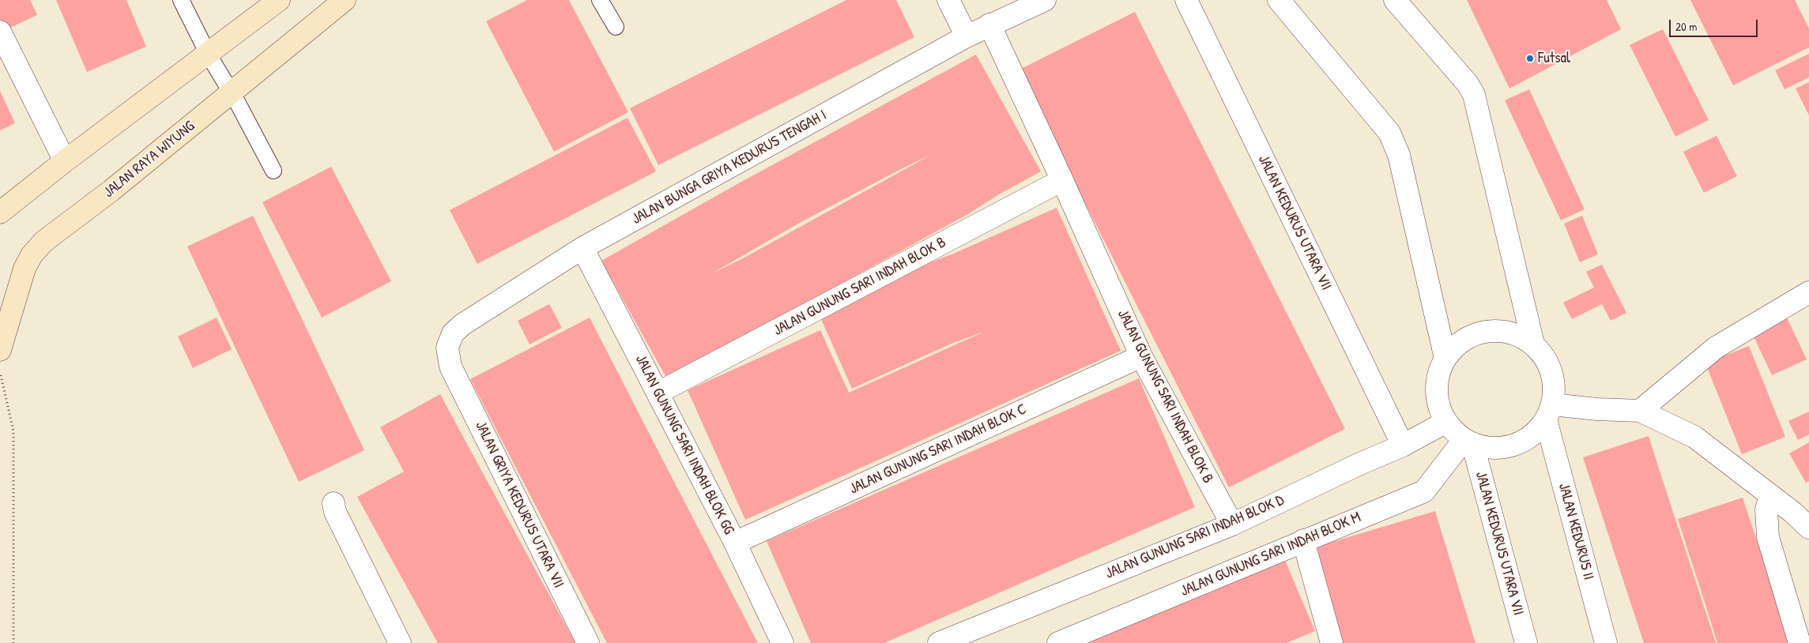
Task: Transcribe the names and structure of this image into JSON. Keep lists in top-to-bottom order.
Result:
{
  "streets": {
    "main road": ["JALAN RAYA WIYUNG"],
    "street": [
      "JALAN BUNGA GRIYA KEDURUS TENGAH I",
      "JALAN KEDURUS UTARA VII",
      "JALAN GUNUNG SARI INDAH BLOK B",
      "JALAN GUNUNG SARI INDAH BLOK GG",
      "JALAN GUNUNG SARI INDAH BLOK C",
      "JALAN GRIYA KEDURUS UTARA VII",
      "JALAN KEDURUS II",
      "JALAN GUNUNG SARI INDAH BLOK D",
      "JALAN GUNUNG SARI INDAH BLOK M"
    ]
  },
  "crossings": [
    ["JALAN BUNGA GRIYA KEDURUS TENGAH I", "JALAN GUNUNG SARI INDAH BLOK B"],
    ["JALAN BUNGA GRIYA KEDURUS TENGAH I", "JALAN GUNUNG SARI INDAH BLOK GG"],
    ["JALAN BUNGA GRIYA KEDURUS TENGAH I", "JALAN GRIYA KEDURUS UTARA VII"],
    ["JALAN KEDURUS UTARA VII", "JALAN KEDURUS II"],
    ["JALAN KEDURUS UTARA VII", "JALAN GUNUNG SARI INDAH BLOK D"],
    ["JALAN KEDURUS UTARA VII", "JALAN GUNUNG SARI INDAH BLOK M"],
    ["JALAN GUNUNG SARI INDAH BLOK B", "JALAN GUNUNG SARI INDAH BLOK GG"],
    ["JALAN GUNUNG SARI INDAH BLOK B", "JALAN GUNUNG SARI INDAH BLOK C"],
    ["JALAN GUNUNG SARI INDAH BLOK B", "JALAN GUNUNG SARI INDAH BLOK D"],
    ["JALAN GUNUNG SARI INDAH BLOK GG", "JALAN GUNUNG SARI INDAH BLOK C"],
    ["JALAN KEDURUS II", "JALAN GUNUNG SARI INDAH BLOK D"],
    ["JALAN KEDURUS II", "JALAN GUNUNG SARI INDAH BLOK M"],
    ["JALAN GUNUNG SARI INDAH BLOK D", "JALAN GUNUNG SARI INDAH BLOK M"]
  ],
  "places": ["Futsal"],
  "scale_bar": "20 m"
}
